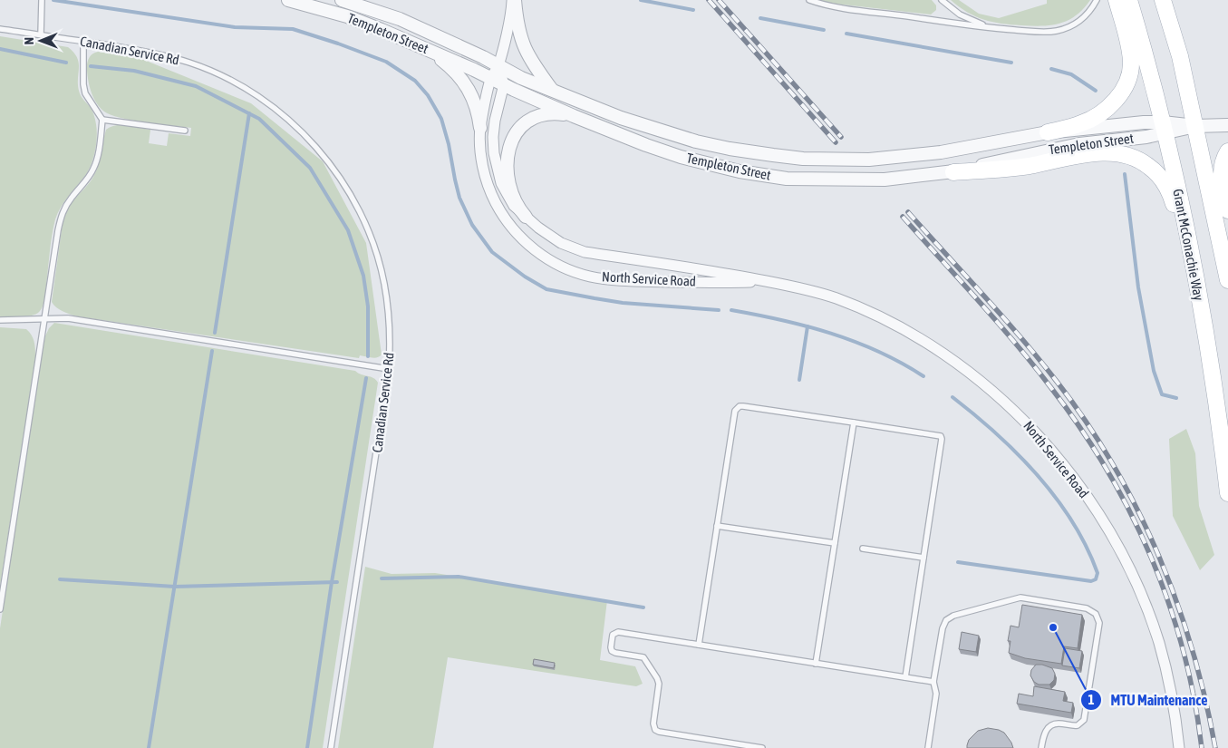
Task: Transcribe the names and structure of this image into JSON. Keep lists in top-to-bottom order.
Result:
{
  "streets": {
    "main road": ["Grant McConachie Way"],
    "street": ["Templeton Street", "North Service Road"],
    "lane": ["Canadian Service Rd"]
  },
  "crossings": [
    ["Templeton Street", "Grant McConachie Way"],
    ["Templeton Street", "North Service Road"]
  ],
  "places": ["MTU Maintenance"],
  "north": "left"
}
